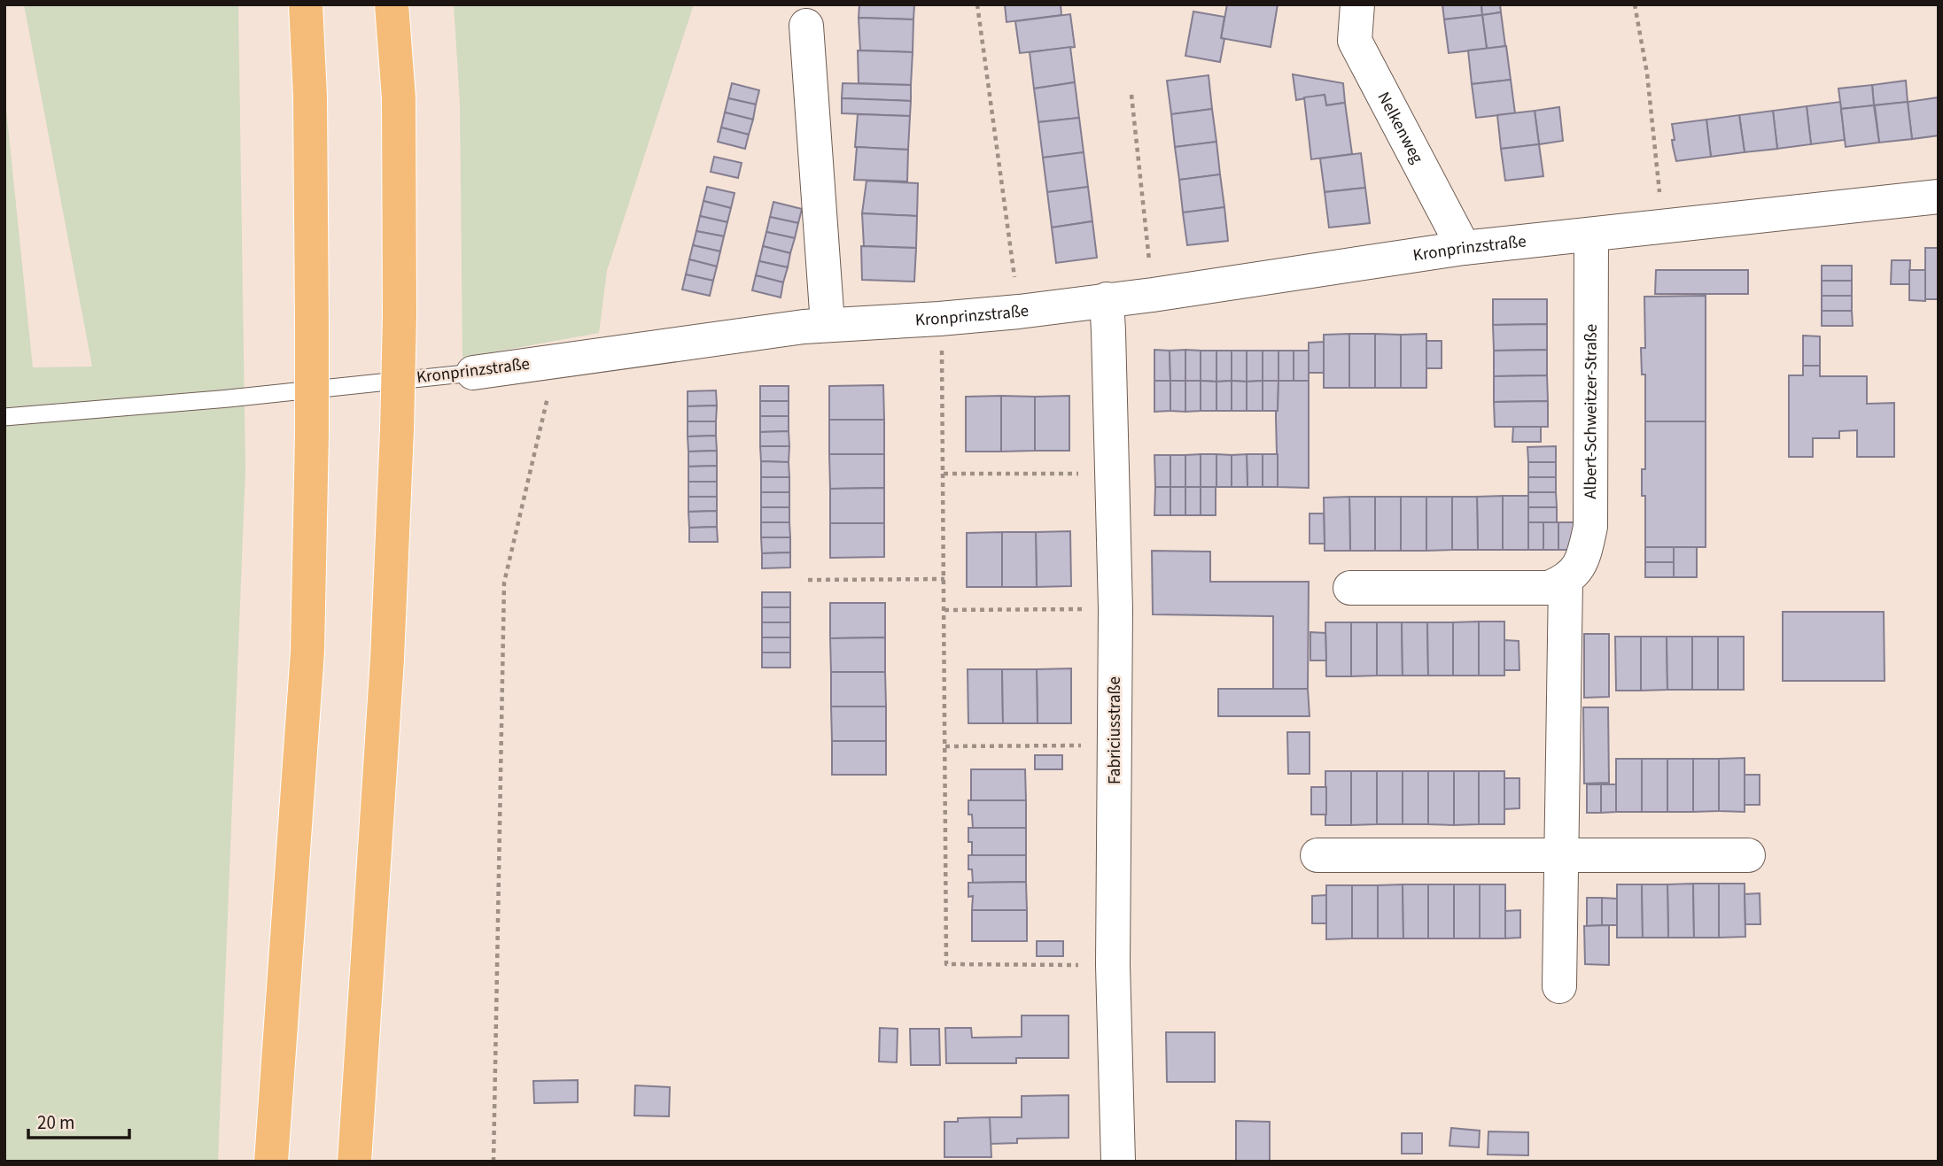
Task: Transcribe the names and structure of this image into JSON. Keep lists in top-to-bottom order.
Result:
{
  "streets": {
    "street": [
      "Nelkenweg",
      "Kronprinzstraße",
      "Albert-Schweitzer-Straße",
      "Fabriciusstraße"
    ]
  },
  "crossings": [
    ["Nelkenweg", "Kronprinzstraße"],
    ["Kronprinzstraße", "Albert-Schweitzer-Straße"],
    ["Kronprinzstraße", "Fabriciusstraße"]
  ],
  "scale_bar": "20 m"
}
